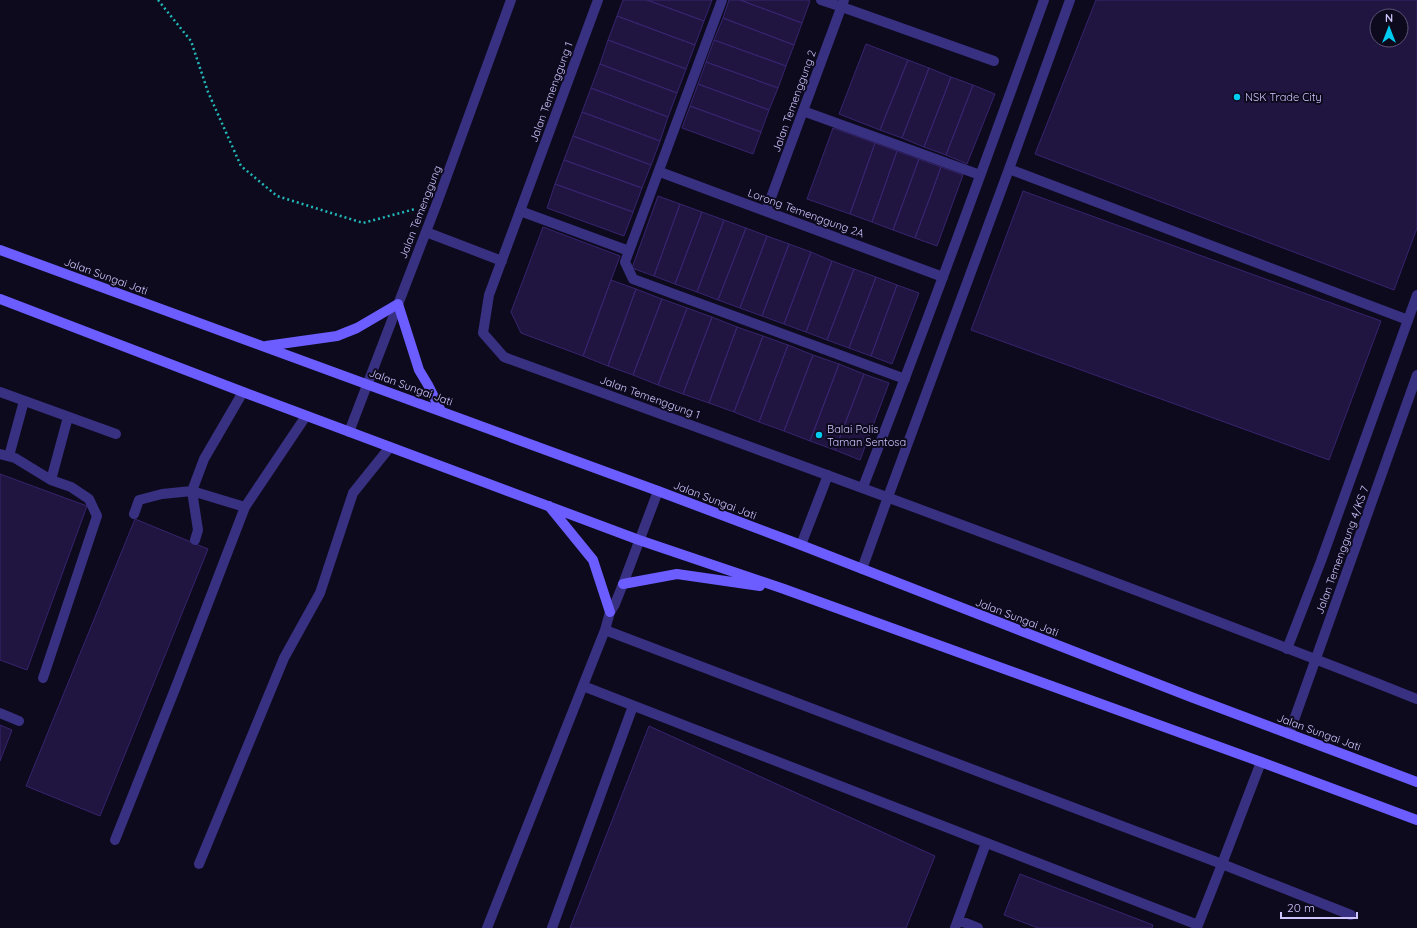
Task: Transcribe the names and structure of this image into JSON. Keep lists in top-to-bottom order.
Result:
{
  "streets": {
    "main road": ["Jalan Sungai Jati"],
    "street": [
      "Jalan Temenggung 1",
      "Jalan Temenggung 2",
      "Jalan Temenggung",
      "Lorong Temenggung 2A",
      "Jalan Temenggung 4/KS 7"
    ]
  },
  "crossings": [
    ["Jalan Temenggung 1", "Jalan Temenggung 4/KS 7"],
    ["Jalan Temenggung 2", "Lorong Temenggung 2A"],
    ["Jalan Temenggung", "Jalan Sungai Jati"],
    ["Jalan Sungai Jati", "Jalan Temenggung 4/KS 7"]
  ],
  "places": ["NSK Trade City", "Balai Polis Taman Sentosa"],
  "scale_bar": "20 m",
  "north": "top"
}
